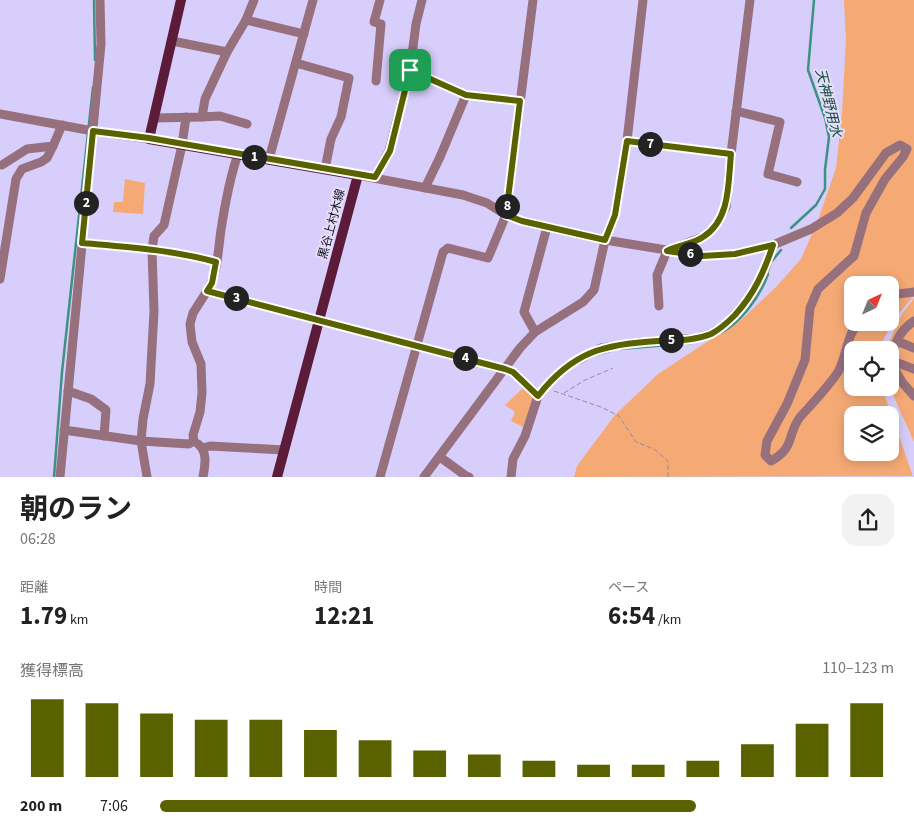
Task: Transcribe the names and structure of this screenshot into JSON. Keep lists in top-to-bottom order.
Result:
{
  "streets": {
    "main road": ["黒谷上村木線"]
  },
  "water": ["天神野用水"],
  "north": "top right",
  "page": {
    "pins": [
      "7",
      "1",
      "2",
      "8",
      "6",
      "3",
      "5",
      "4"
    ],
    "heading": ["朝のラン", "06:28"],
    "stats": [
      ["距離", "1.79 km"],
      ["時間", "12:21"],
      ["ペース", "6:54 /km"]
    ],
    "chart": ["獲得標高", "110–123 m"],
    "list": [
      {
        "name": "200 m",
        "note": "7:06"
      }
    ]
  }
}
